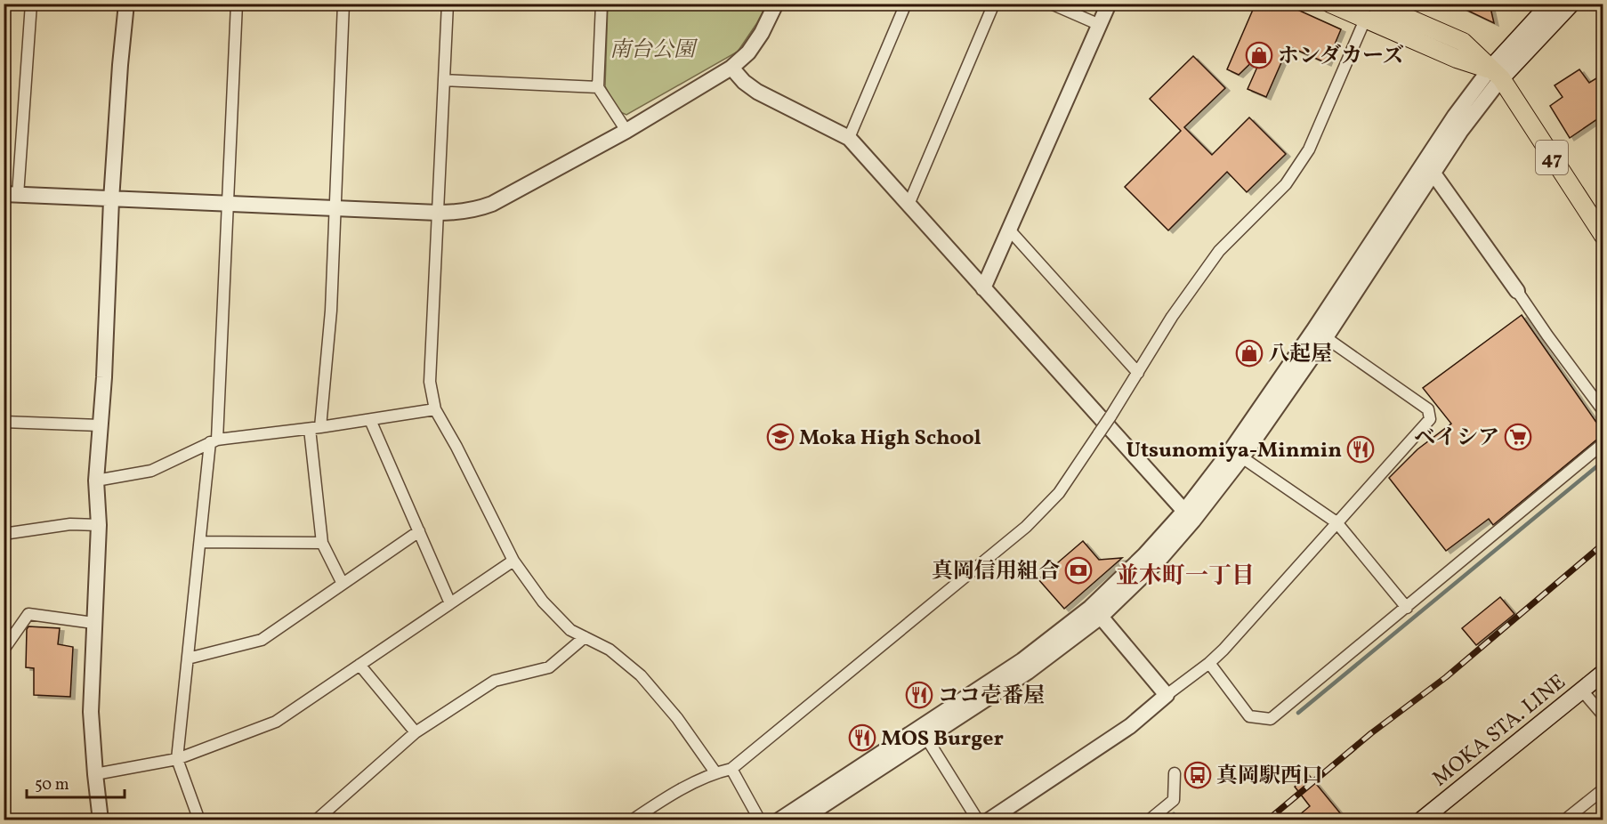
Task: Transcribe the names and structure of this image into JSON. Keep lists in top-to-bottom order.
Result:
{
  "streets": {
    "main road": ["47", "MOKA STA. LINE"]
  },
  "districts": ["並木町一丁目"],
  "parks": ["南台公園"],
  "places": {
    "shop": ["ホンダカーズ", "八起屋"],
    "school or university": ["Moka High School"],
    "supermarket": ["ベイシア"],
    "restaurant": ["Utsunomiya-Minmin", "ココ壱番屋", "MOS Burger"],
    "bank": ["真岡信用組合"],
    "bus stop": ["真岡駅西口"]
  },
  "scale_bar": "50 m"
}
